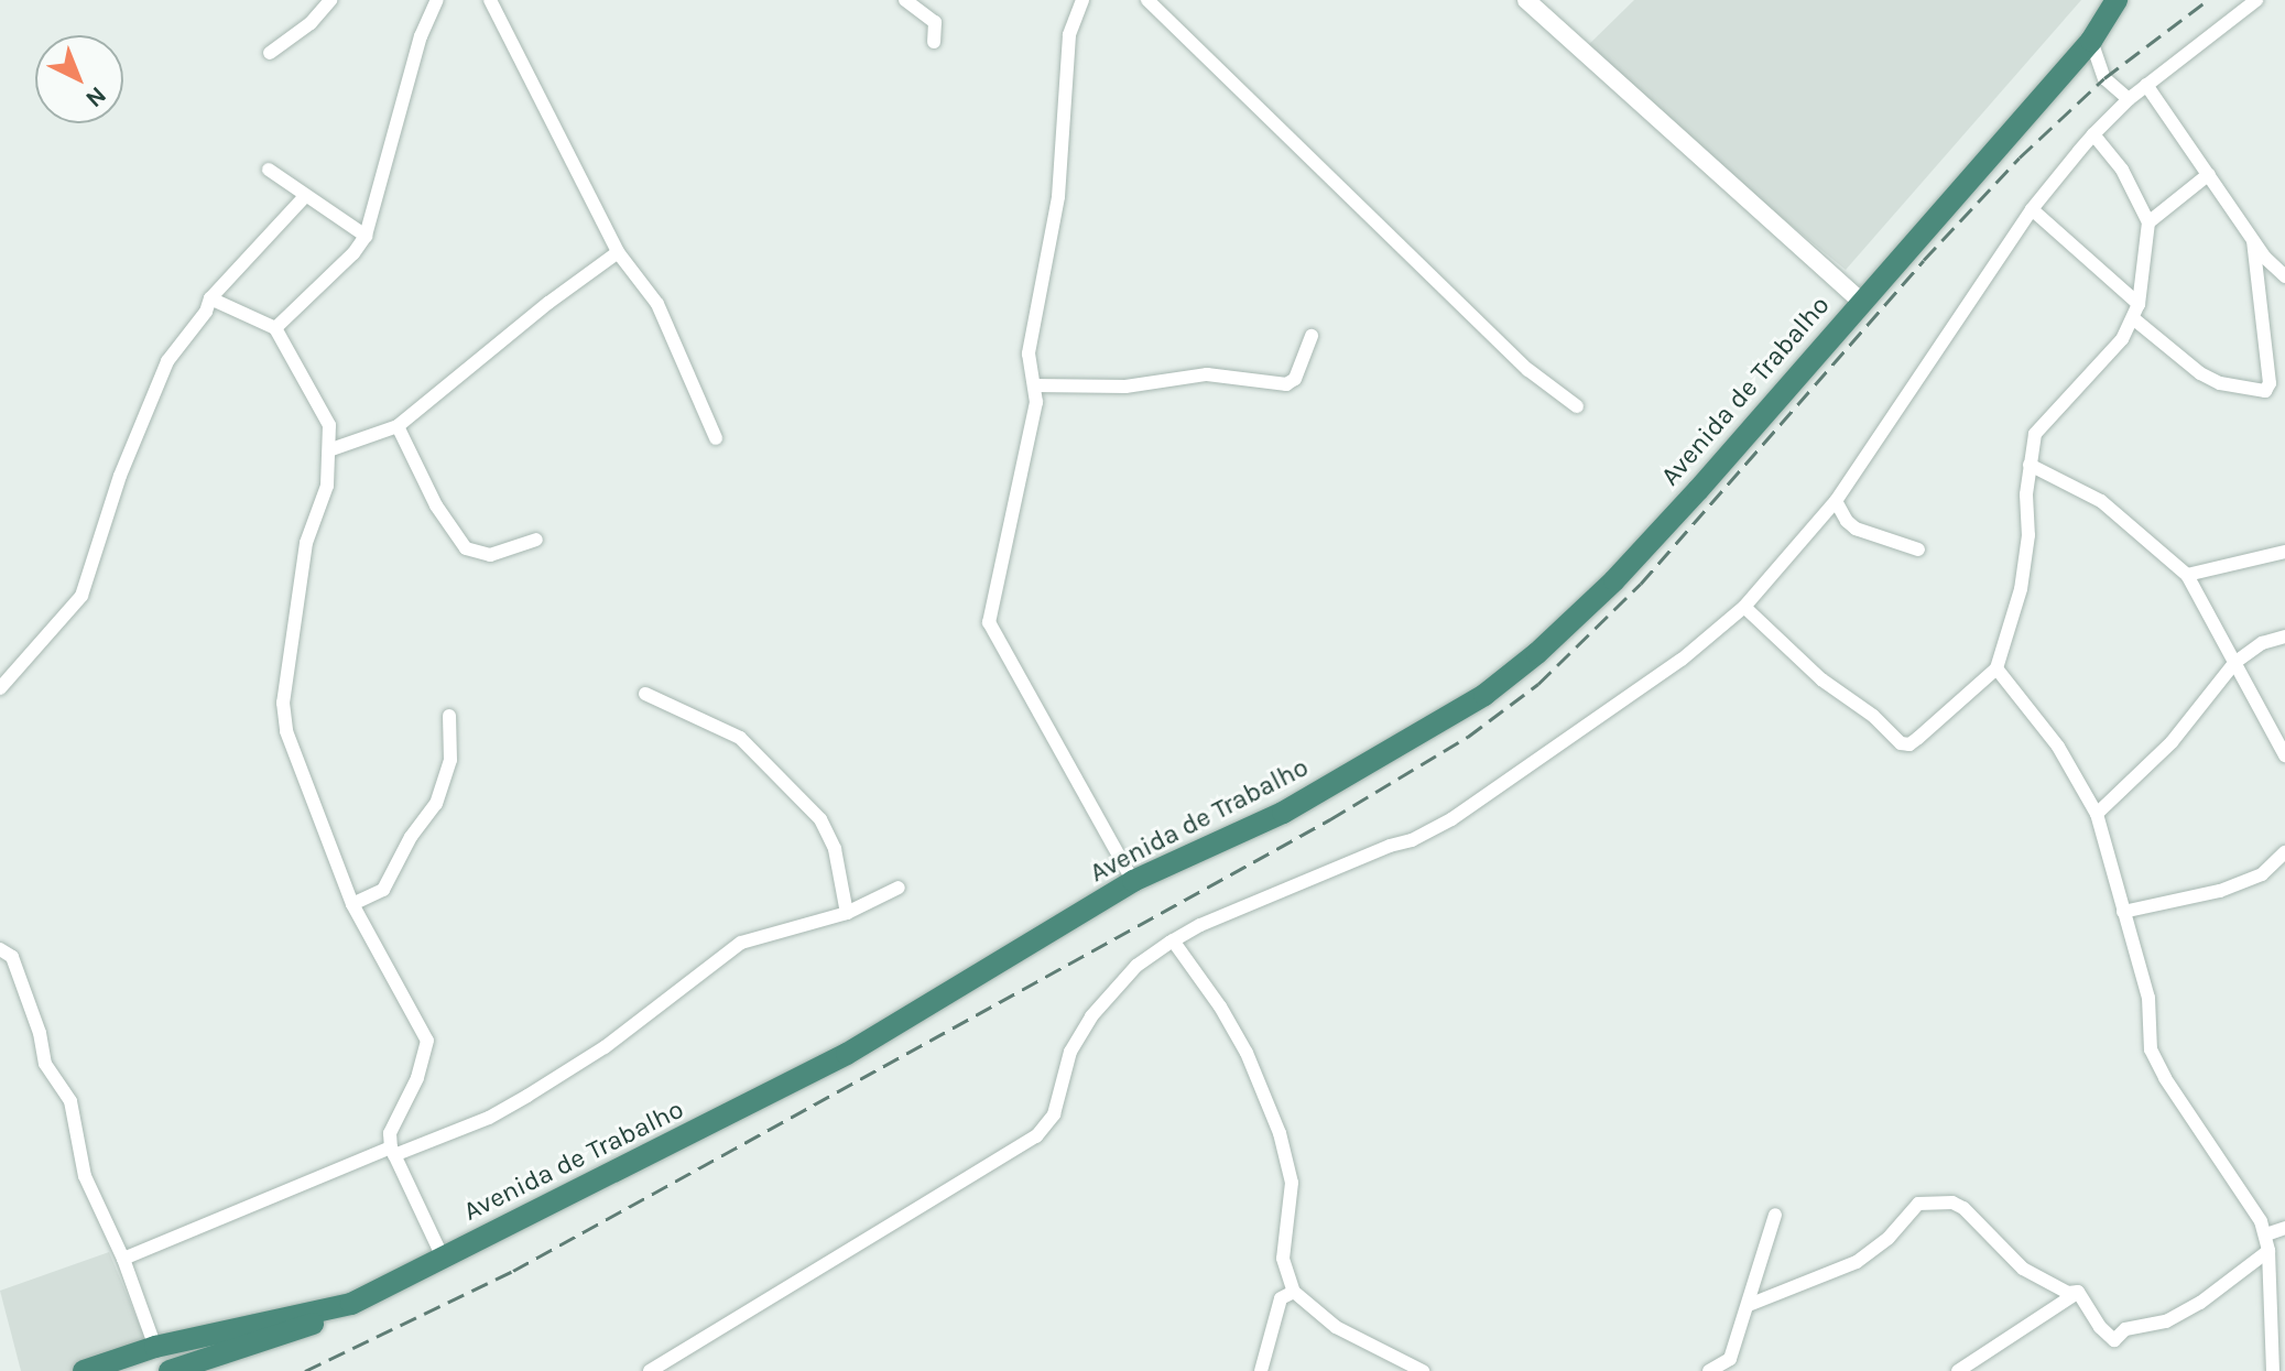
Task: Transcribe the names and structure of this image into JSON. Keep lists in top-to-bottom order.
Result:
{
  "streets": {
    "highway": ["Avenida de Trabalho"]
  },
  "north": "bottom right"
}
